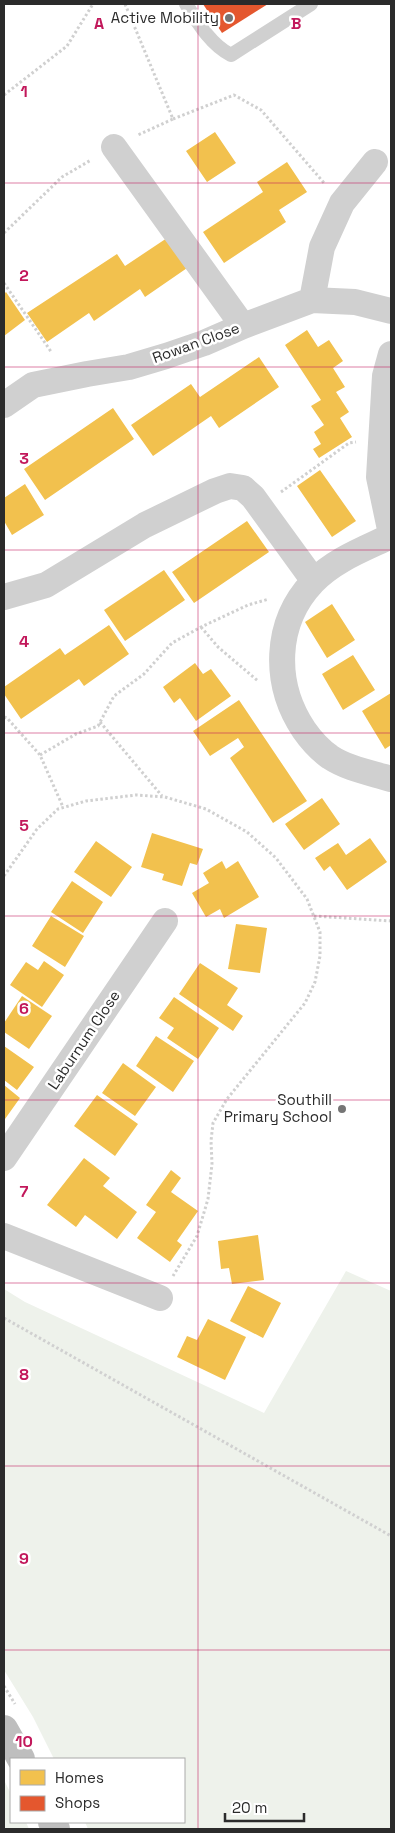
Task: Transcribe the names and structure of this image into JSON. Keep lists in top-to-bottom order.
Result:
{
  "streets": {
    "street": ["Rowan Close", "Laburnum Close"]
  },
  "places": ["Active Mobility", "Southill Primary School"],
  "legend": ["Homes", "Shops"],
  "scale_bar": "20 m",
  "grid": {
    "columns": ["A", "B"],
    "rows": [
      "1",
      "2",
      "3",
      "4",
      "5",
      "6",
      "7",
      "8",
      "9",
      "10"
    ]
  }
}
